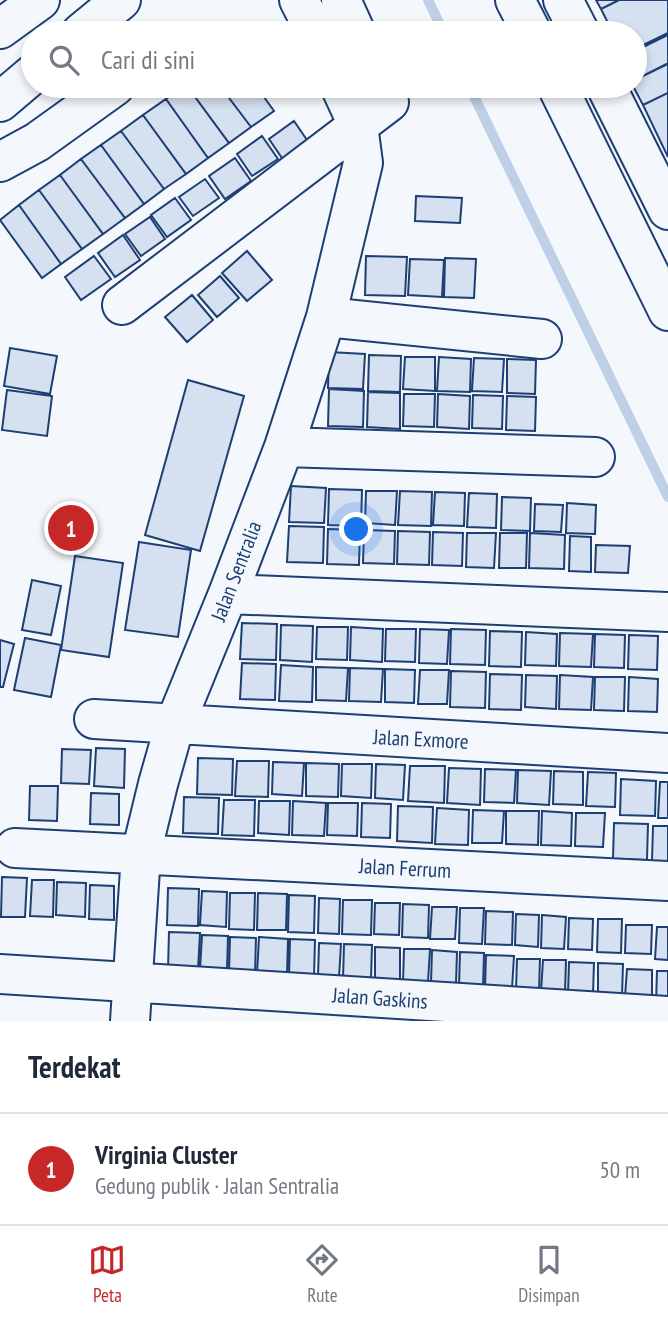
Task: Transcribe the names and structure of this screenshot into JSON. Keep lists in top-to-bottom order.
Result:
{
  "streets": {
    "street": [
      "Jalan Sentralia",
      "Jalan Exmore",
      "Jalan Ferrum",
      "Jalan Gaskins"
    ]
  },
  "crossings": [
    ["Jalan Sentralia", "Jalan Exmore"],
    ["Jalan Sentralia", "Jalan Ferrum"],
    ["Jalan Sentralia", "Jalan Gaskins"]
  ],
  "page": {
    "search": "Cari di sini",
    "pins": "1",
    "heading": "Terdekat",
    "list": [
      {
        "mark": "1",
        "name": "Virginia Cluster",
        "note": "Gedung publik · Jalan Sentralia",
        "value": "50 m"
      }
    ],
    "nav": ["Peta", "Rute", "Disimpan"]
  }
}
